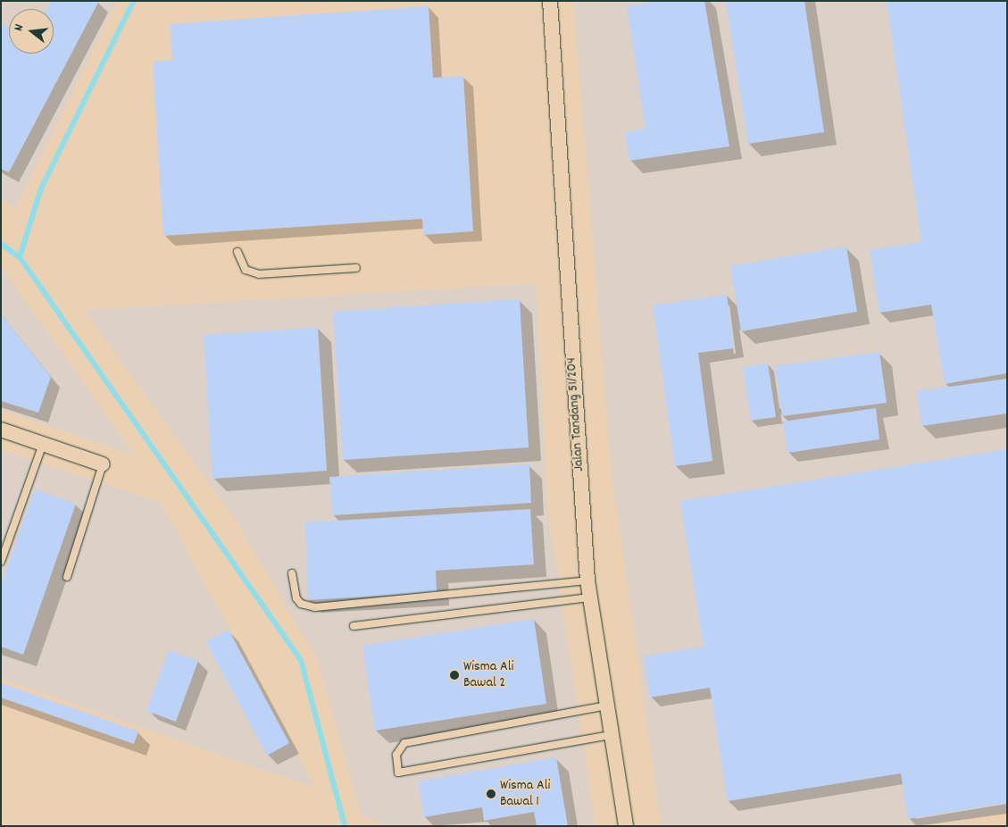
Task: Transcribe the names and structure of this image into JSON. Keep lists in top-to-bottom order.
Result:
{
  "streets": {
    "street": ["Jalan Tandang 51/204"]
  },
  "places": ["Wisma Ali Bawal 2", "Wisma Ali Bawal 1"],
  "north": "left"
}
